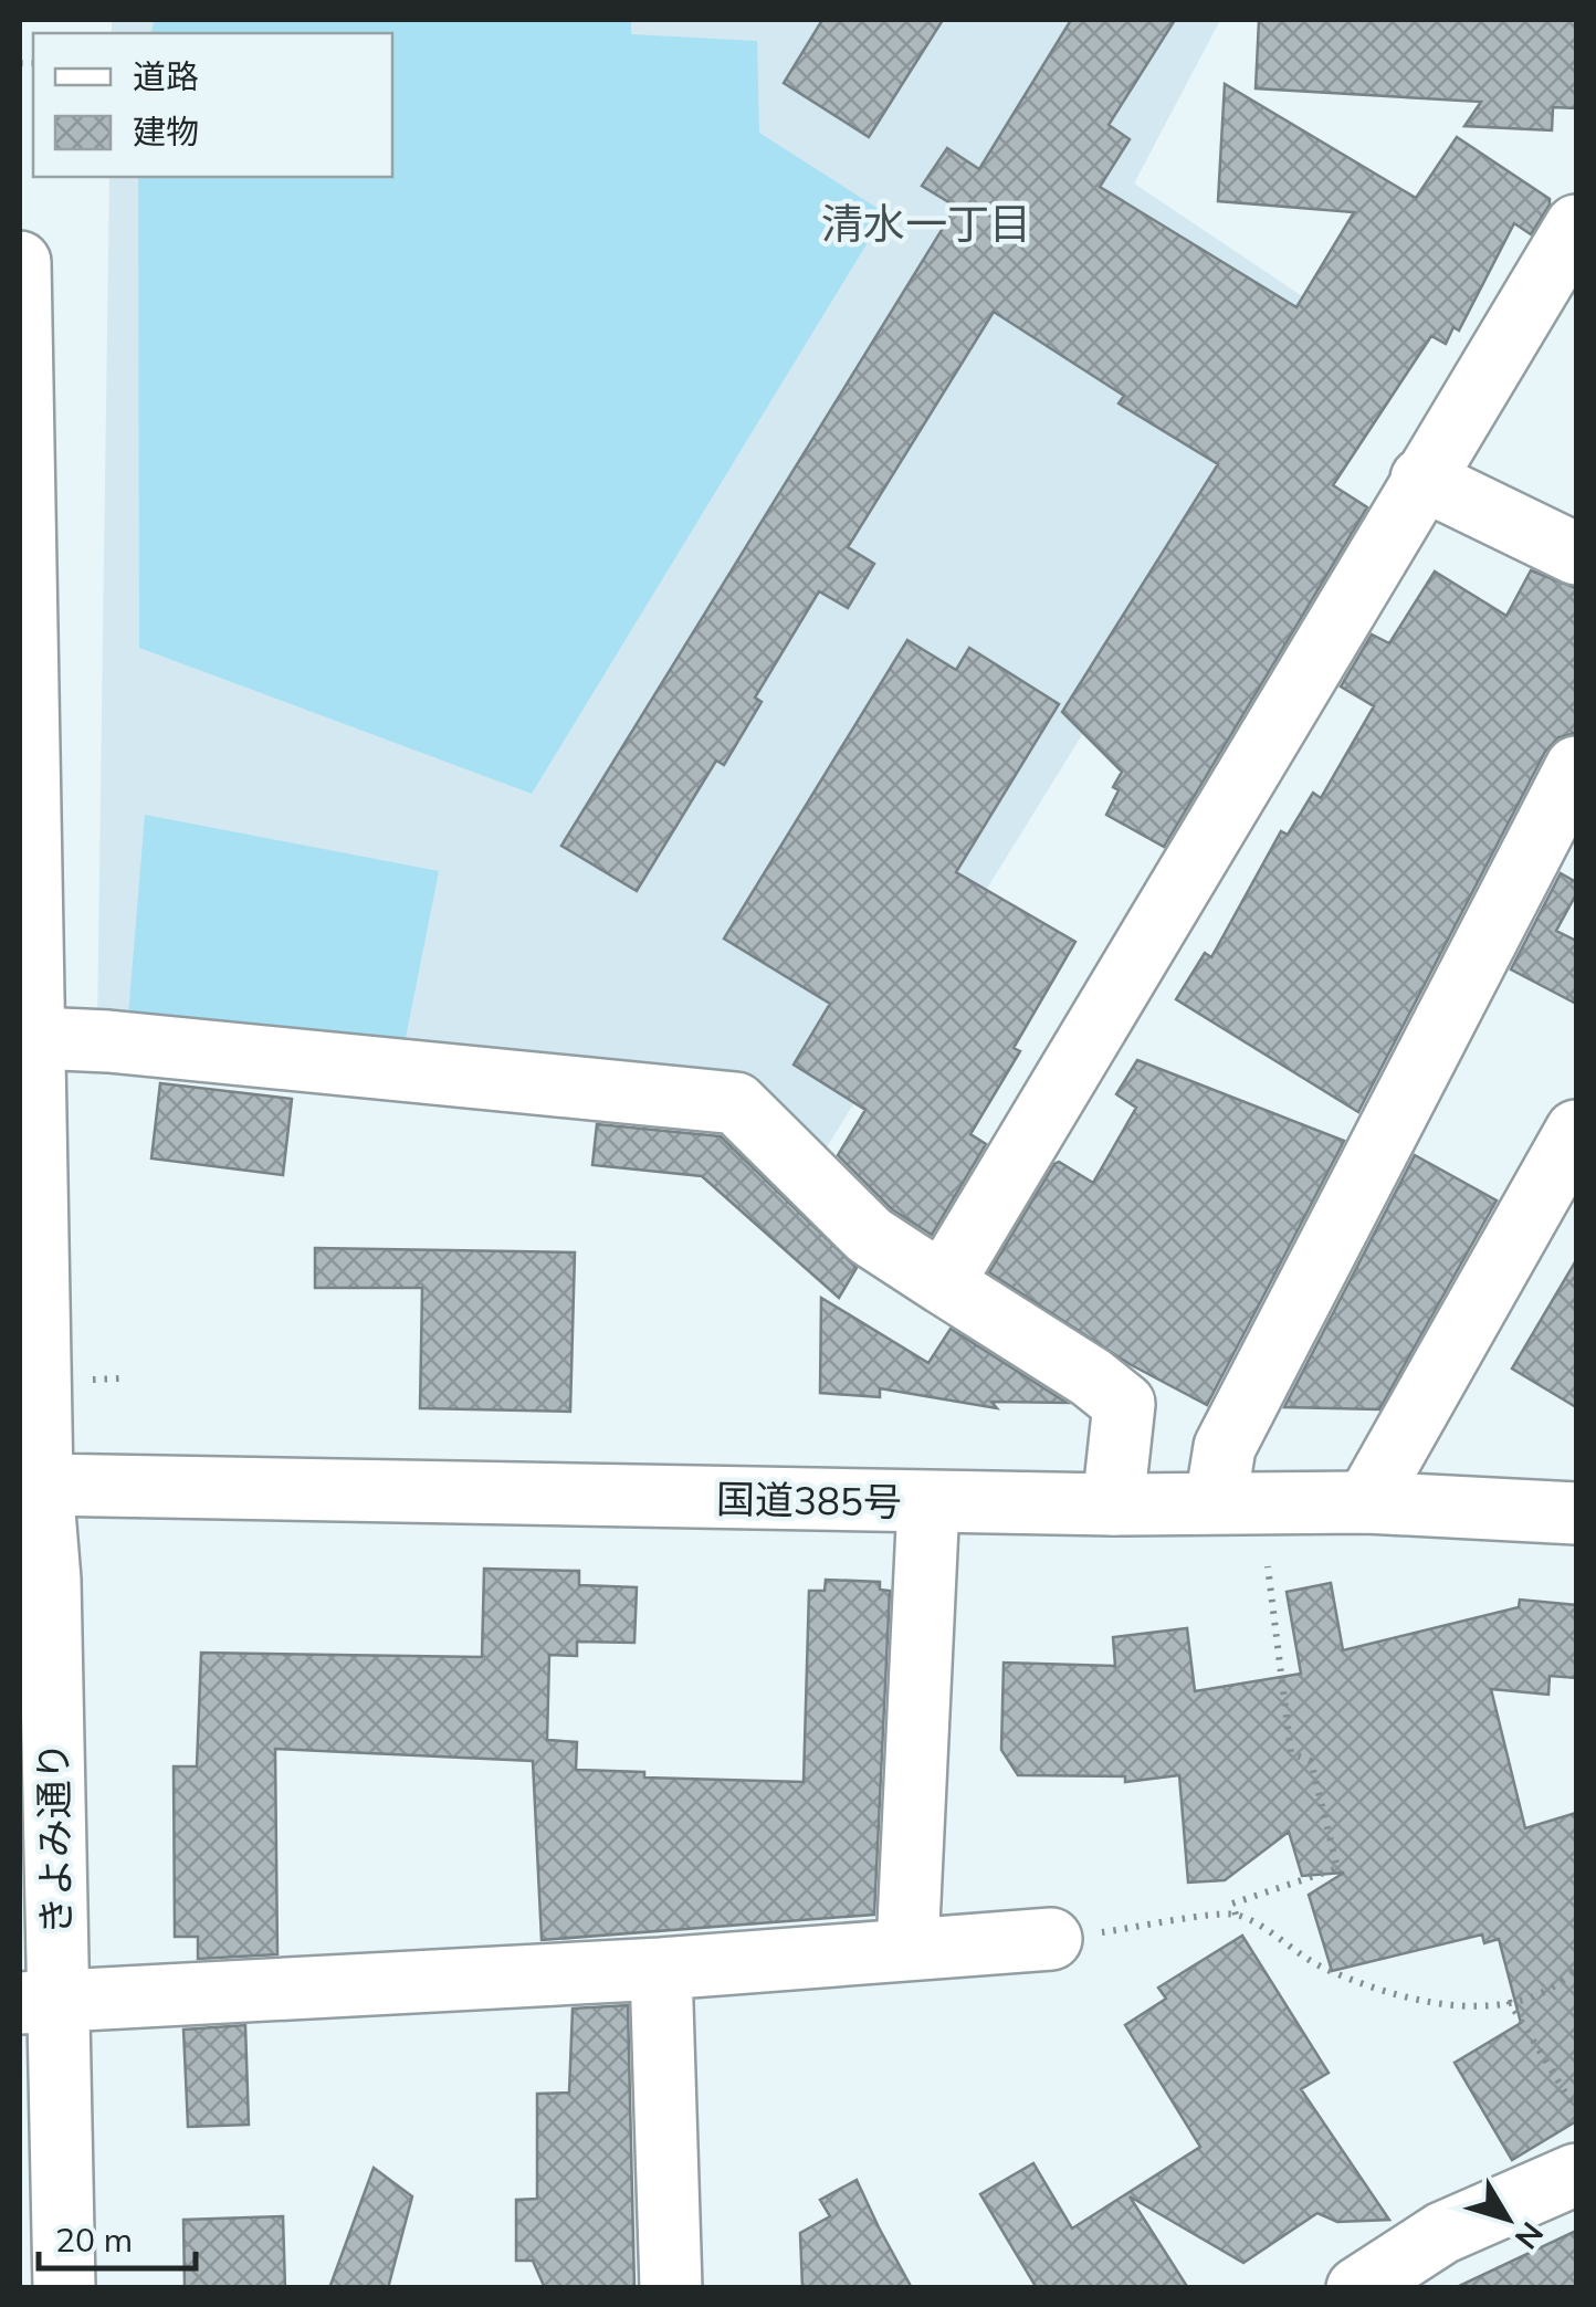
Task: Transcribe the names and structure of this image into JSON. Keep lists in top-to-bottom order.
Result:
{
  "streets": {
    "main road": ["国道385号", "きよみ通り"]
  },
  "crossings": [
    ["国道385号", "きよみ通り"]
  ],
  "districts": ["清水一丁目"],
  "legend": ["道路", "建物"],
  "scale_bar": "20 m",
  "north": "bottom right"
}
